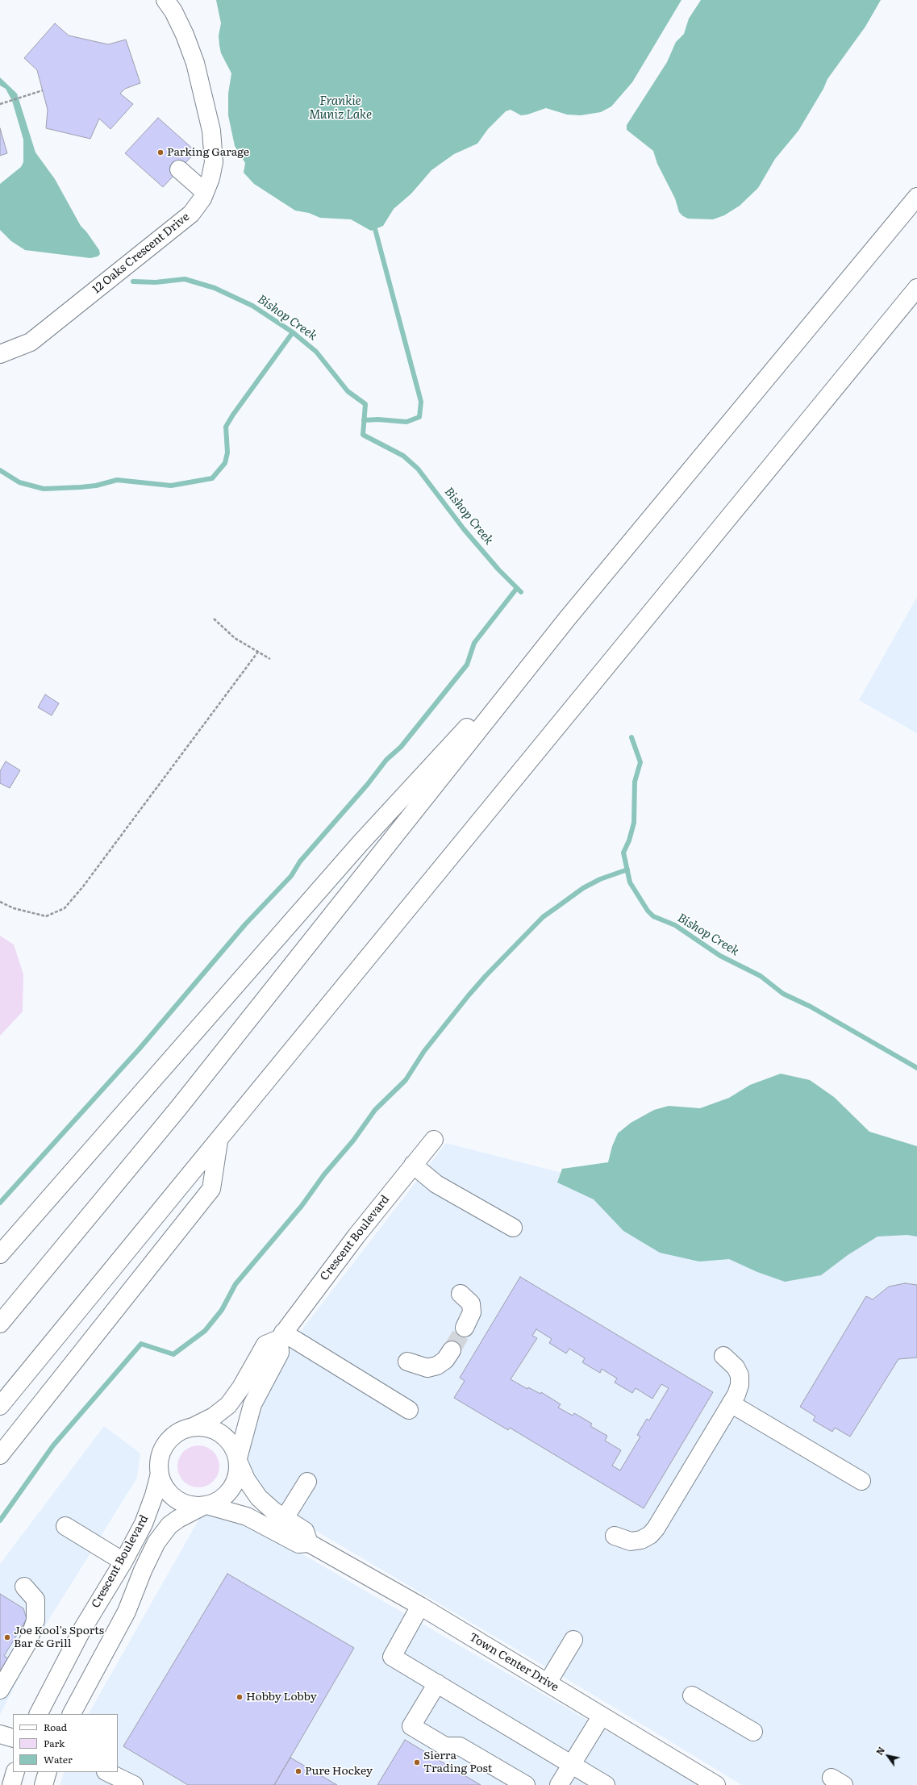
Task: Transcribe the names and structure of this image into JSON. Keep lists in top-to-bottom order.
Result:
{
  "streets": {
    "main road": ["12 Oaks Crescent Drive", "Crescent Boulevard", "Town Center Drive"]
  },
  "crossings": [
    ["Crescent Boulevard", "Town Center Drive"]
  ],
  "water": ["Frankie Muniz Lake", "Bishop Creek"],
  "places": [
    "Parking Garage",
    "Joe Kool's Sports Bar & Grill",
    "Hobby Lobby",
    "Sierra Trading Post",
    "Pure Hockey"
  ],
  "legend": ["Road", "Park", "Water"],
  "north": "top left"
}
